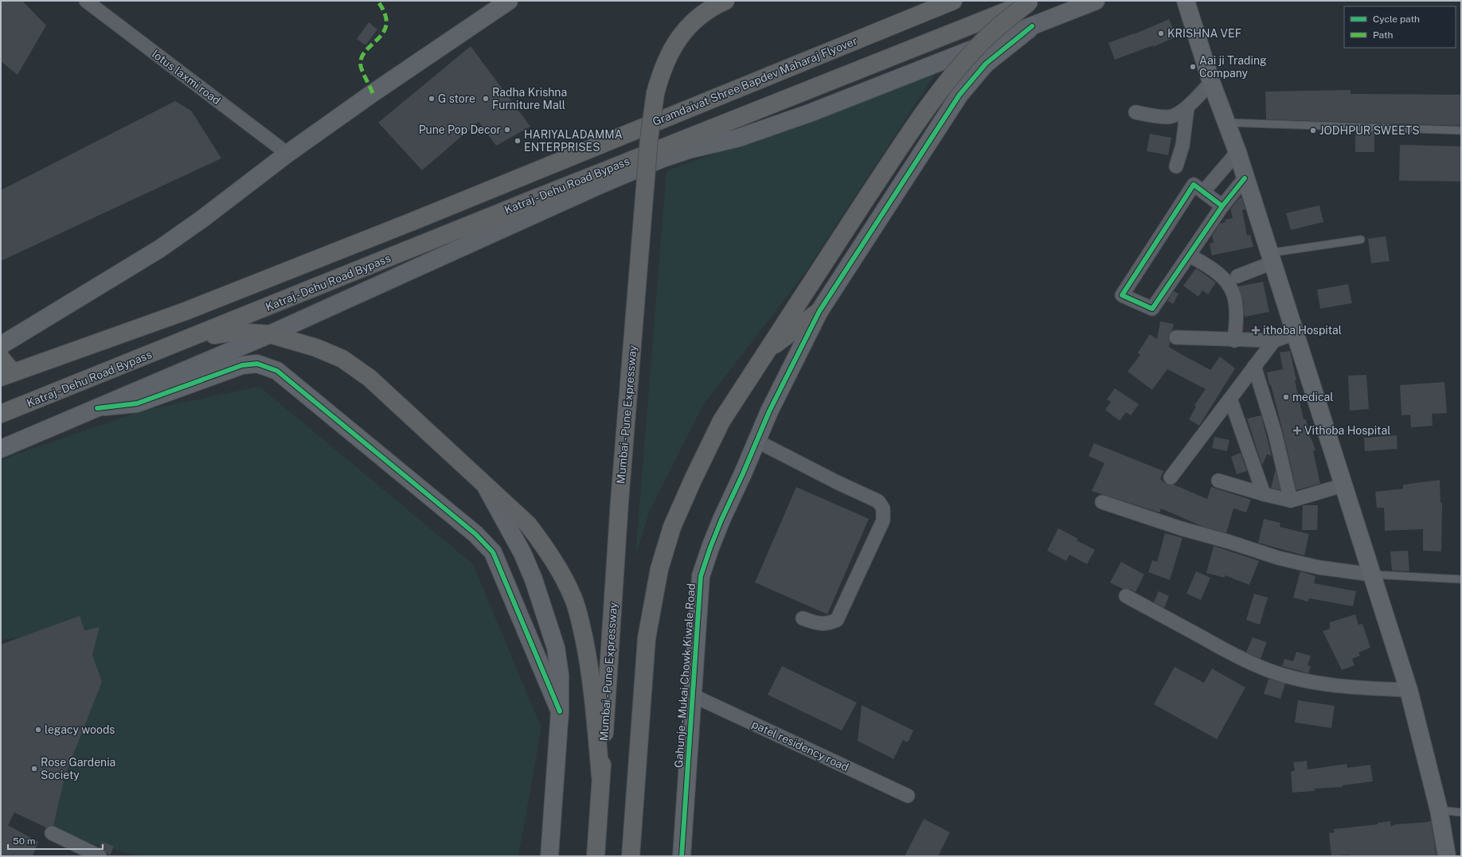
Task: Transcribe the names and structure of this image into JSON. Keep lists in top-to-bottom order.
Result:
{
  "streets": {
    "highway": ["Gramdaivat Shree Bapdev Maharaj Flyover", "Katraj - Dehu Road Bypass", "Mumbai - Pune Expressway"],
    "street": ["lotus laxmi road", "Gahunje - Mukai Chowk Kiwale Road", "patel residency road"]
  },
  "crossings": [
    ["Gahunje - Mukai Chowk Kiwale Road", "patel residency road"]
  ],
  "places": {
    "other": [
      "KRISHNA VEF",
      "Aai ji Trading Company",
      "G store",
      "Radha Krishna Furniture Mall",
      "Pune Pop Decor",
      "JODHPUR SWEETS",
      "HARIYALADAMMA ENTERPRISES",
      "medical",
      "legacy woods",
      "Rose Gardenia Society"
    ],
    "health": ["ithoba Hospital", "Vithoba Hospital"]
  },
  "legend": ["Cycle path", "Path"],
  "scale_bar": "50 m"
}
